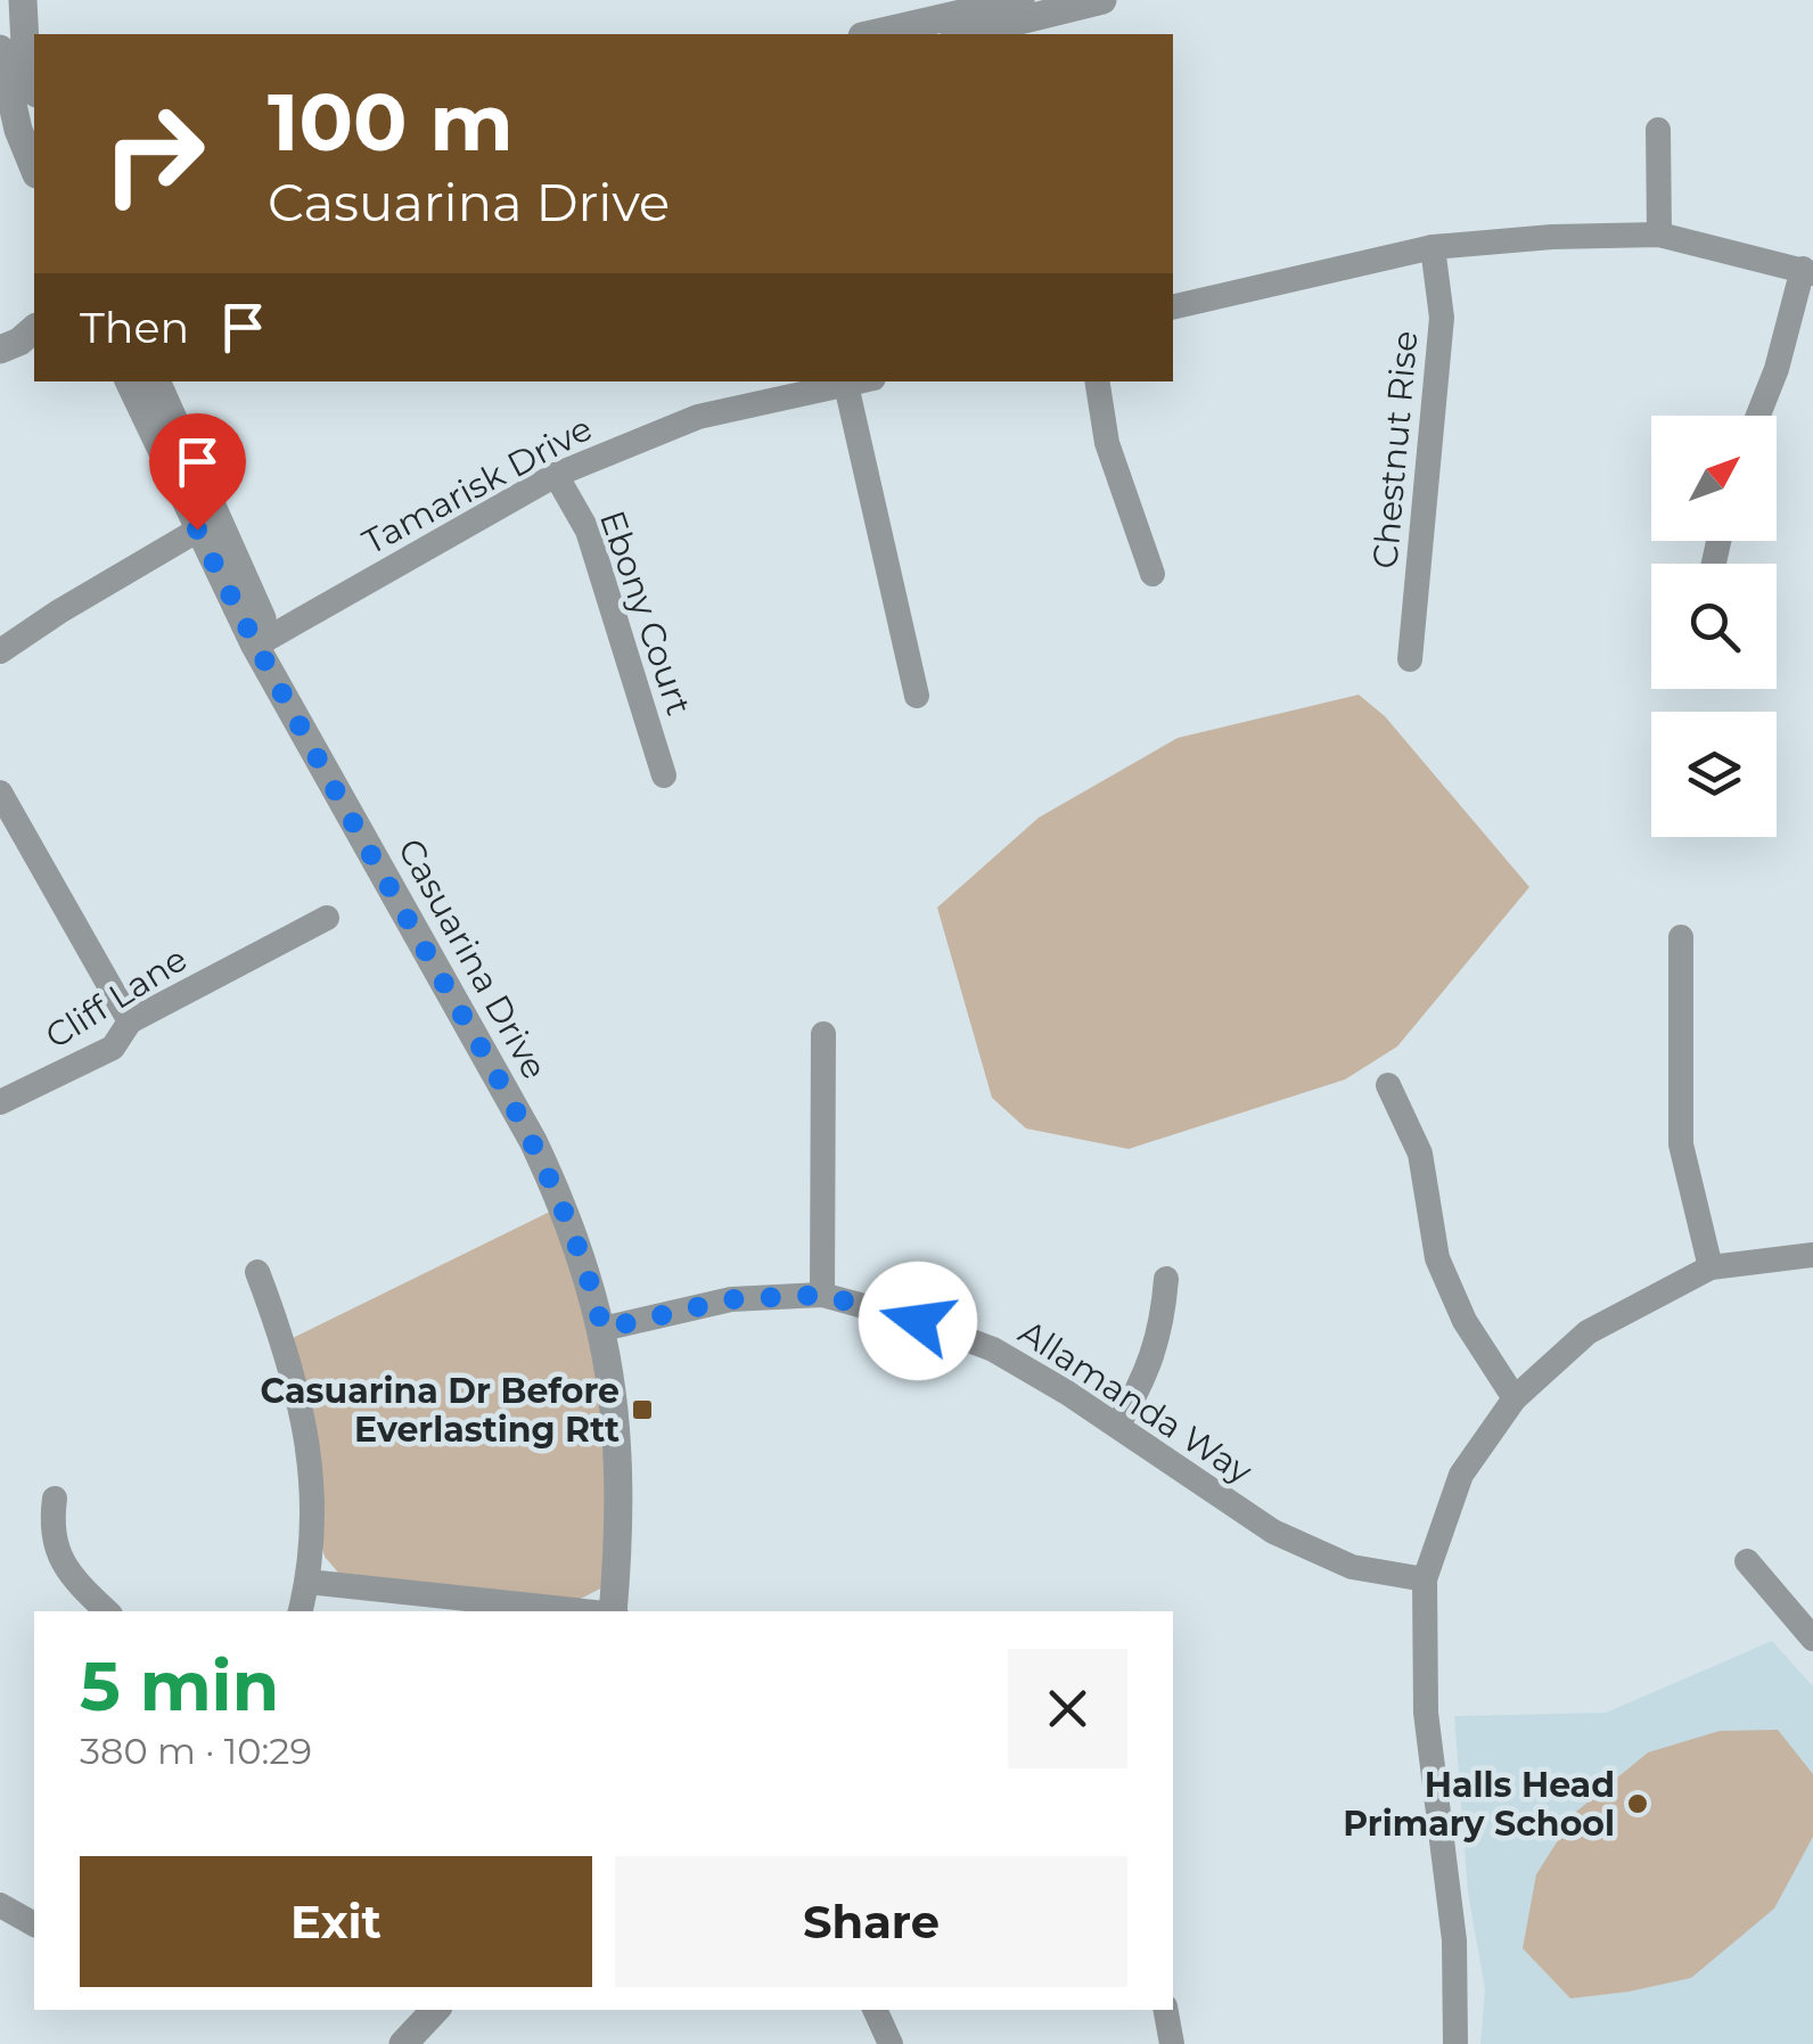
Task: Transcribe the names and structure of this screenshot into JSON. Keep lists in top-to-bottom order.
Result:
{
  "streets": {
    "street": [
      "Chestnut Rise",
      "Tamarisk Drive",
      "Ebony Court",
      "Casuarina Drive",
      "Cliff Lane",
      "Allamanda Way"
    ]
  },
  "crossings": [
    ["Tamarisk Drive", "Ebony Court"],
    ["Tamarisk Drive", "Casuarina Drive"],
    ["Casuarina Drive", "Allamanda Way"]
  ],
  "places": {
    "transit": ["Casuarina Dr Before Everlasting Rtt"],
    "other": ["Halls Head Primary School"]
  },
  "north": "top right",
  "page": {
    "turn": ["100 m", "Casuarina Drive"],
    "then": "Then",
    "heading": ["5 min", "380 m · 10:29"],
    "buttons": ["Exit", "Share"]
  }
}
